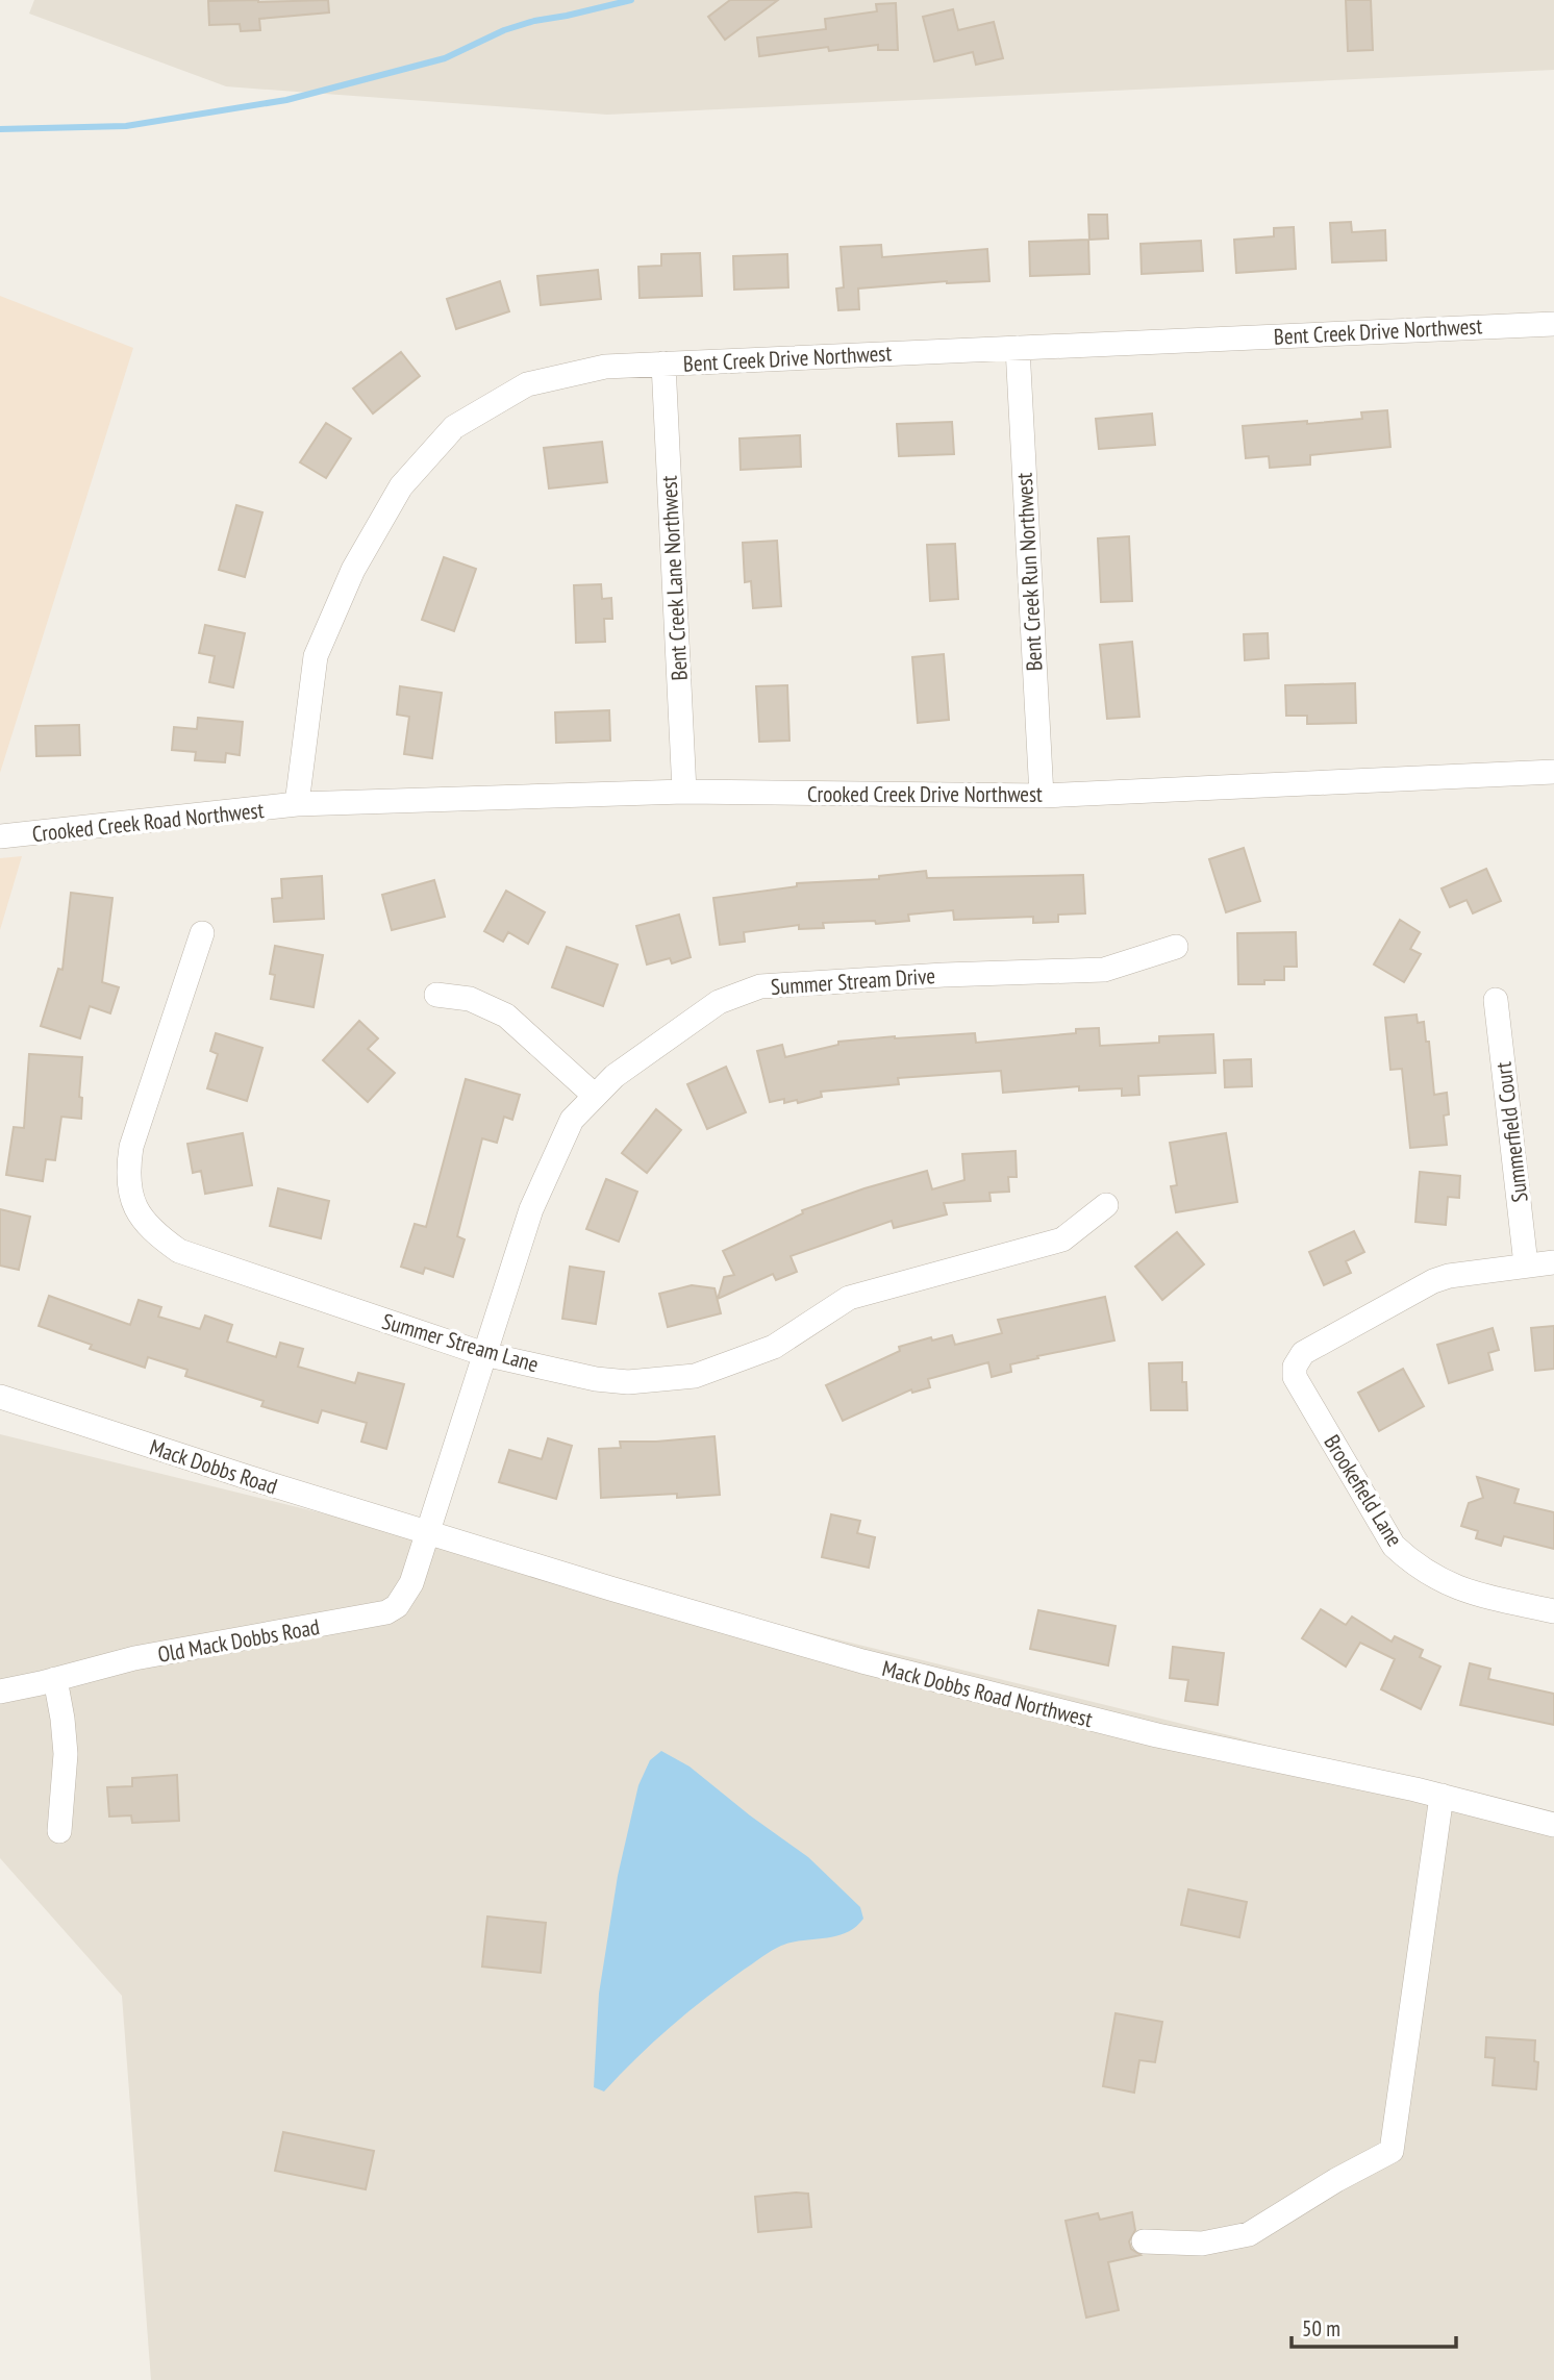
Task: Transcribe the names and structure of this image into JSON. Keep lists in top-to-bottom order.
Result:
{
  "streets": {
    "street": [
      "Bent Creek Drive Northwest",
      "Bent Creek Run Northwest",
      "Bent Creek Lane Northwest",
      "Crooked Creek Drive Northwest",
      "Crooked Creek Road Northwest",
      "Summer Stream Drive",
      "Summerfield Court",
      "Summer Stream Lane",
      "Mack Dobbs Road",
      "Brookefield Lane",
      "Old Mack Dobbs Road",
      "Mack Dobbs Road Northwest"
    ]
  },
  "crossings": [
    ["Bent Creek Drive Northwest", "Bent Creek Run Northwest"],
    ["Bent Creek Drive Northwest", "Bent Creek Lane Northwest"],
    ["Bent Creek Drive Northwest", "Crooked Creek Drive Northwest"],
    ["Bent Creek Drive Northwest", "Crooked Creek Road Northwest"],
    ["Bent Creek Run Northwest", "Crooked Creek Drive Northwest"],
    ["Bent Creek Lane Northwest", "Crooked Creek Drive Northwest"],
    ["Crooked Creek Drive Northwest", "Crooked Creek Road Northwest"],
    ["Summer Stream Drive", "Summer Stream Lane"],
    ["Summer Stream Drive", "Mack Dobbs Road"],
    ["Summer Stream Drive", "Old Mack Dobbs Road"],
    ["Summer Stream Drive", "Mack Dobbs Road Northwest"],
    ["Summerfield Court", "Brookefield Lane"],
    ["Mack Dobbs Road", "Old Mack Dobbs Road"],
    ["Mack Dobbs Road", "Mack Dobbs Road Northwest"],
    ["Old Mack Dobbs Road", "Mack Dobbs Road Northwest"]
  ],
  "scale_bar": "50 m"
}
